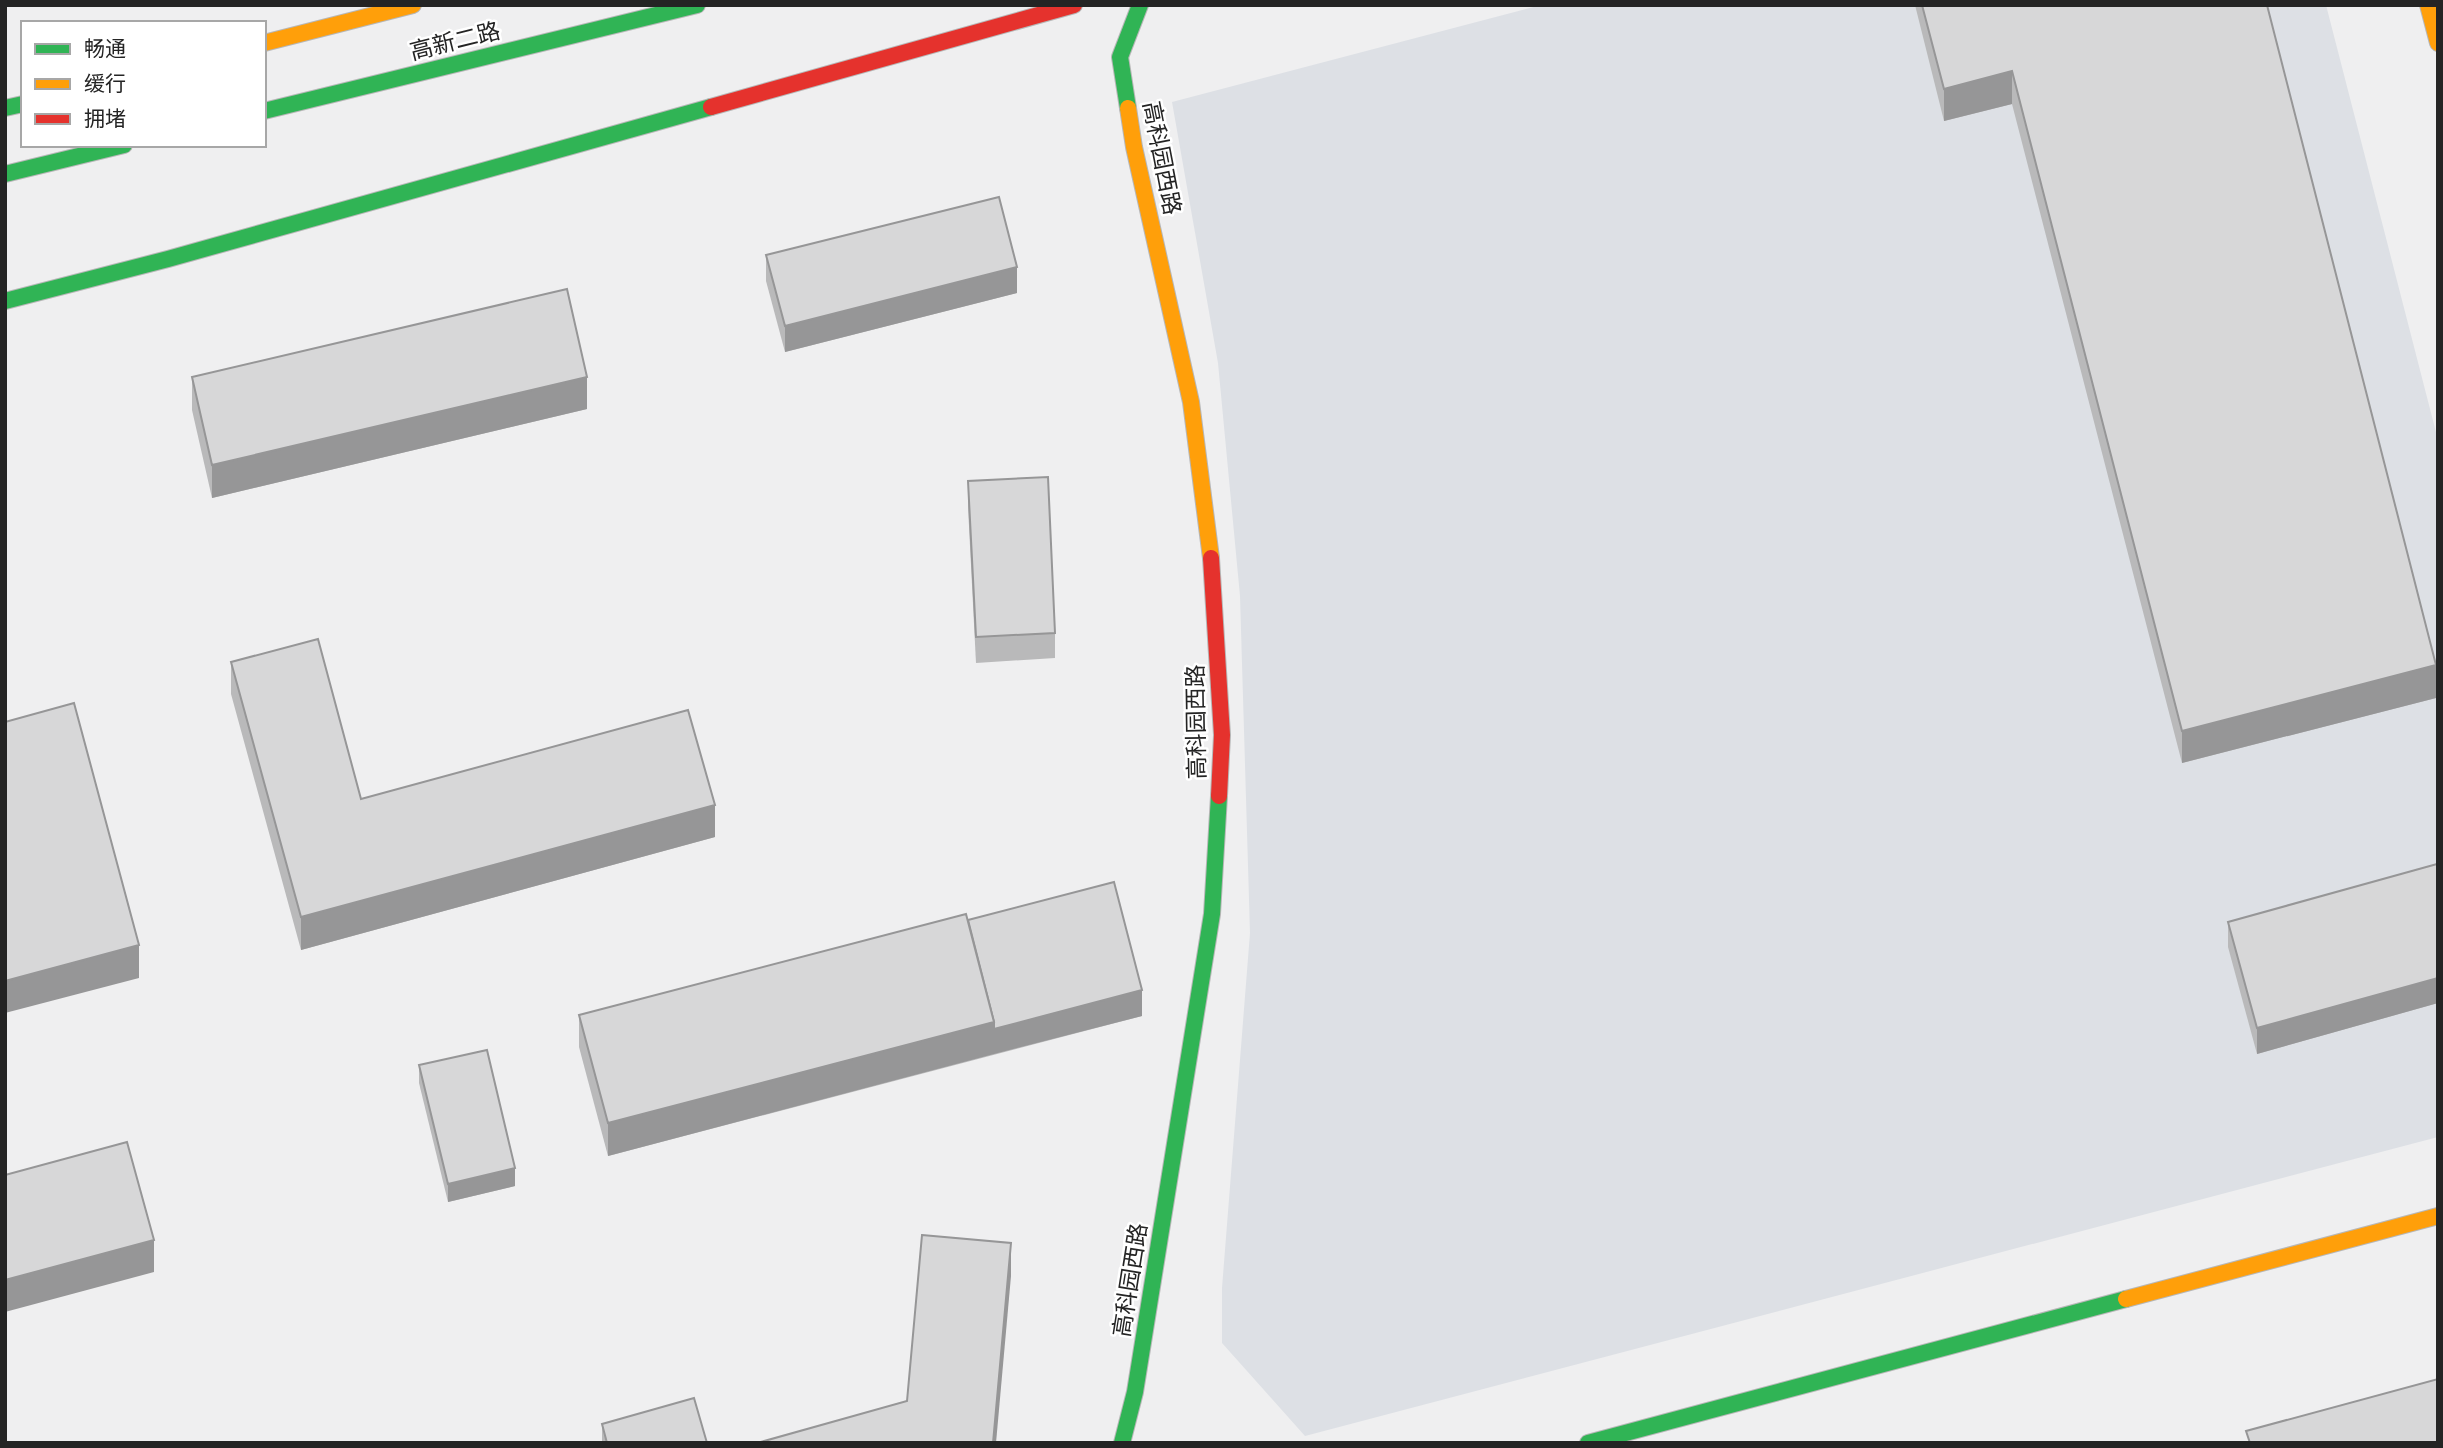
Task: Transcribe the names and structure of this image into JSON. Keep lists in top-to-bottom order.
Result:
{
  "streets": {
    "street": ["高新二路", "高科园西路"]
  },
  "legend": ["畅通", "缓行", "拥堵"]
}
